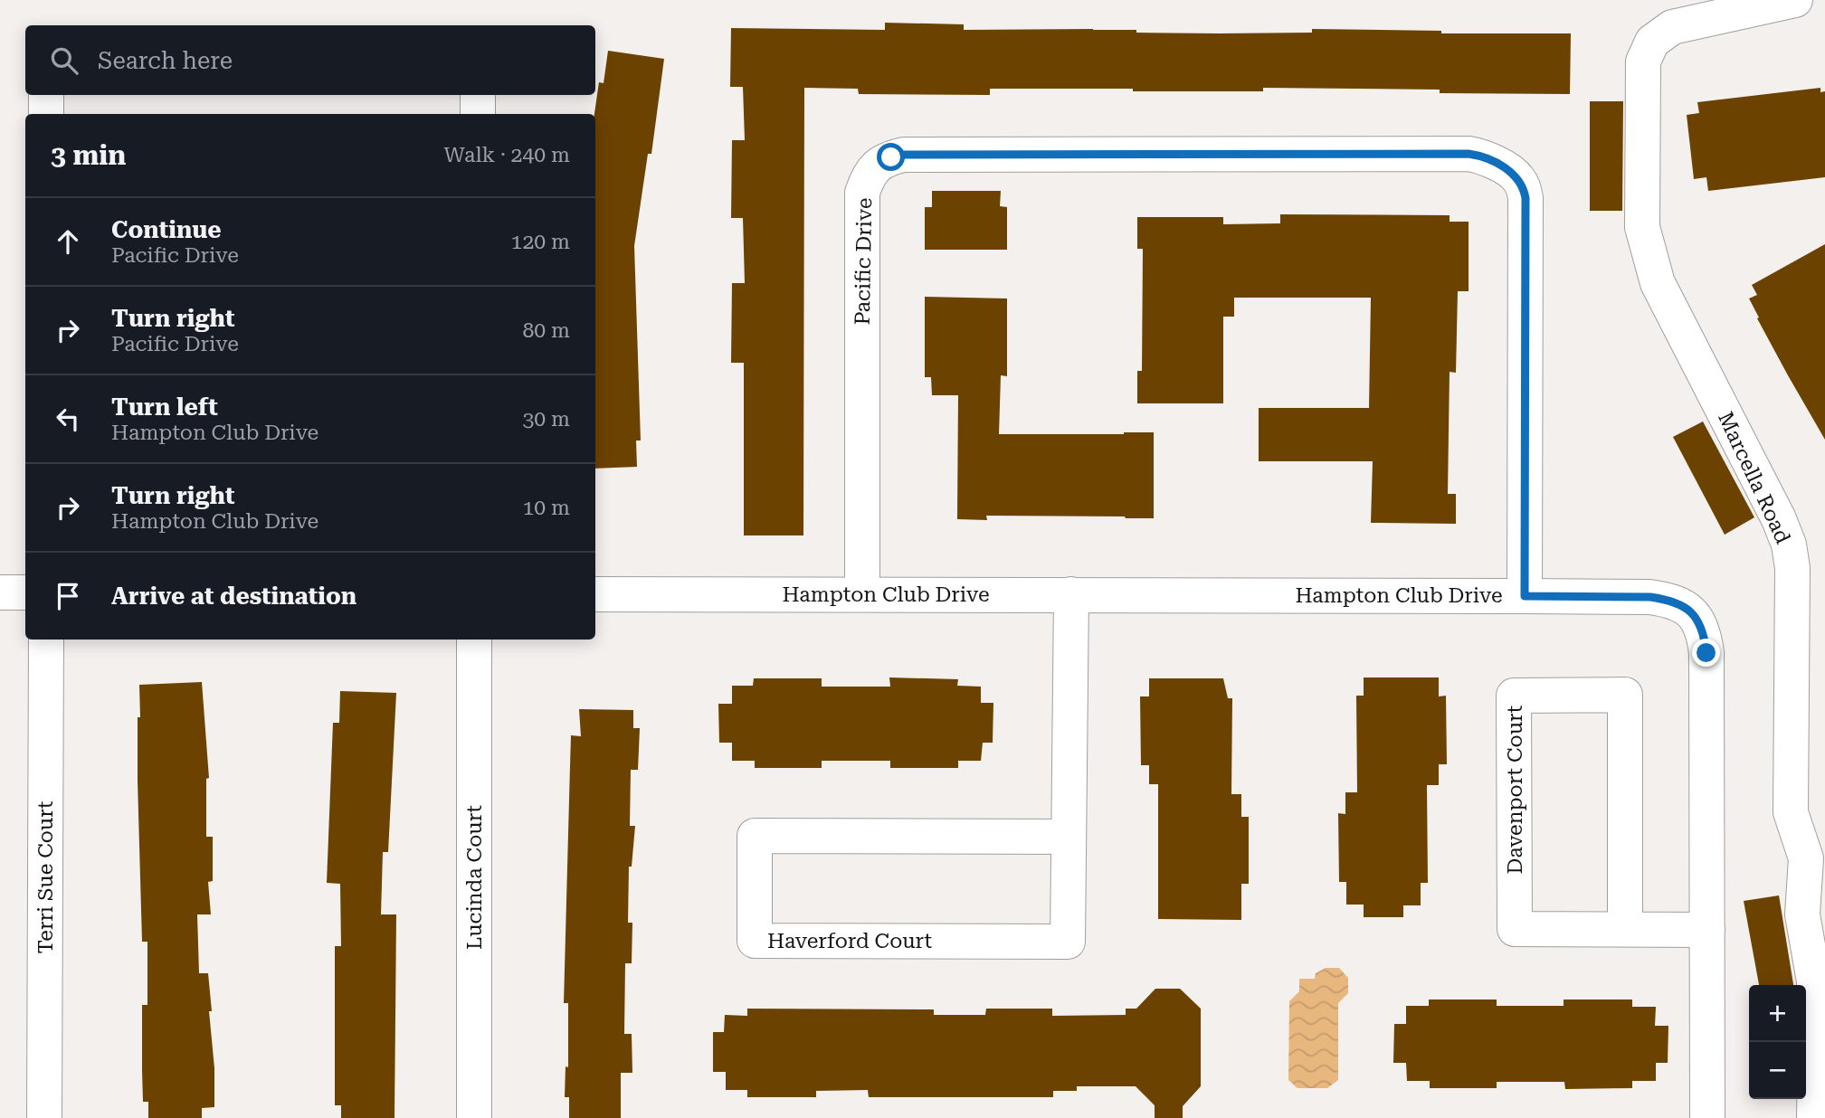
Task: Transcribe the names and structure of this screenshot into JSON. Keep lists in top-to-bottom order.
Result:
{
  "streets": {
    "street": [
      "Pacific Drive",
      "Marcella Road",
      "Hampton Club Drive",
      "Davenport Court",
      "Terri Sue Court",
      "Lucinda Court",
      "Haverford Court"
    ]
  },
  "crossings": [
    ["Pacific Drive", "Hampton Club Drive"],
    ["Hampton Club Drive", "Davenport Court"],
    ["Hampton Club Drive", "Haverford Court"]
  ],
  "page": {
    "search": "Search here",
    "heading": ["3 min", "Walk · 240 m"],
    "list": [
      ["Continue", "Pacific Drive", "120 m"],
      ["Turn right", "Pacific Drive", "80 m"],
      ["Turn left", "Hampton Club Drive", "30 m"],
      ["Turn right", "Hampton Club Drive", "10 m"],
      "Arrive at destination"
    ],
    "map_buttons": ["+", "−"]
  }
}
